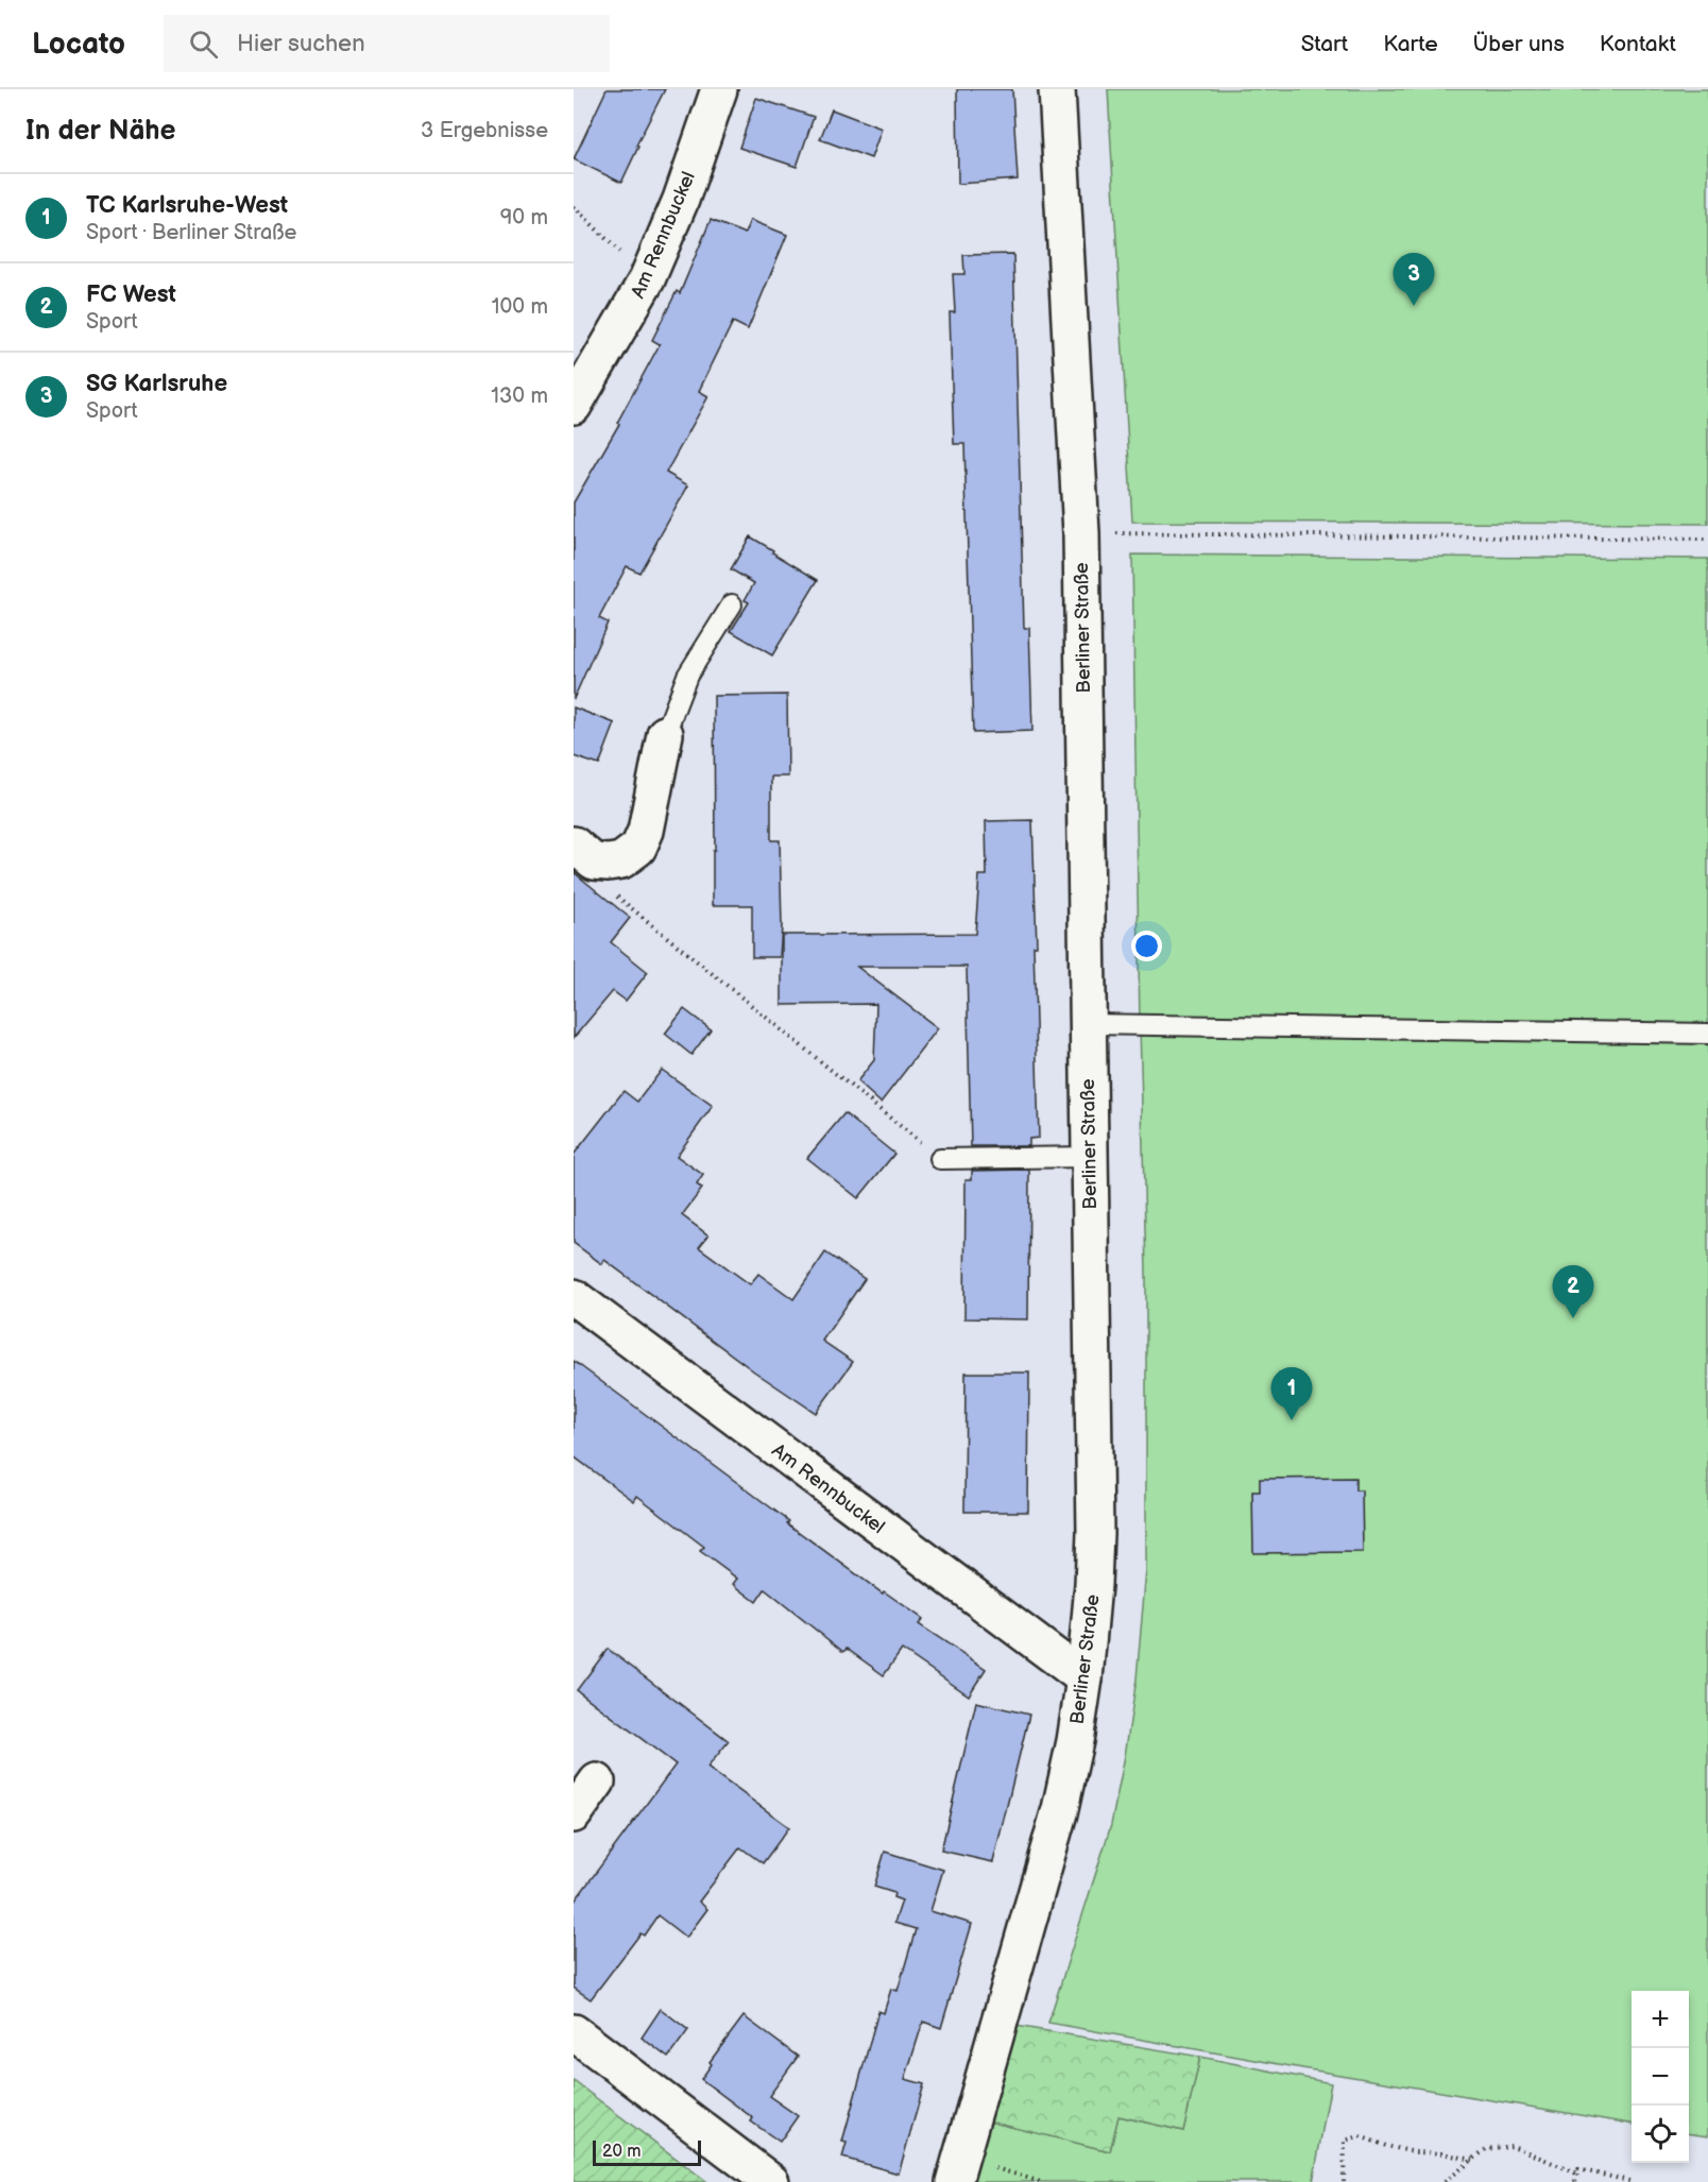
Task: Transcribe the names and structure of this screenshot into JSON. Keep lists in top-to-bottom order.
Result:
{
  "streets": {
    "street": ["Am Rennbuckel", "Berliner Straße"]
  },
  "crossings": [
    ["Am Rennbuckel", "Berliner Straße"]
  ],
  "scale_bar": "20 m",
  "page": {
    "header": "Locato",
    "search": "Hier suchen",
    "nav": [
      "Start",
      "Karte",
      "Über uns",
      "Kontakt"
    ],
    "heading": ["In der Nähe", "3 Ergebnisse"],
    "list": [
      {
        "mark": "1",
        "name": "TC Karlsruhe-West",
        "note": "Sport · Berliner Straße",
        "value": "90 m"
      },
      {
        "mark": "2",
        "name": "FC West",
        "note": "Sport",
        "value": "100 m"
      },
      {
        "mark": "3",
        "name": "SG Karlsruhe",
        "note": "Sport",
        "value": "130 m"
      }
    ],
    "pins": ["3", "2", "1"],
    "map_buttons": ["+", "−"],
    "scale": "20 m"
  }
}
